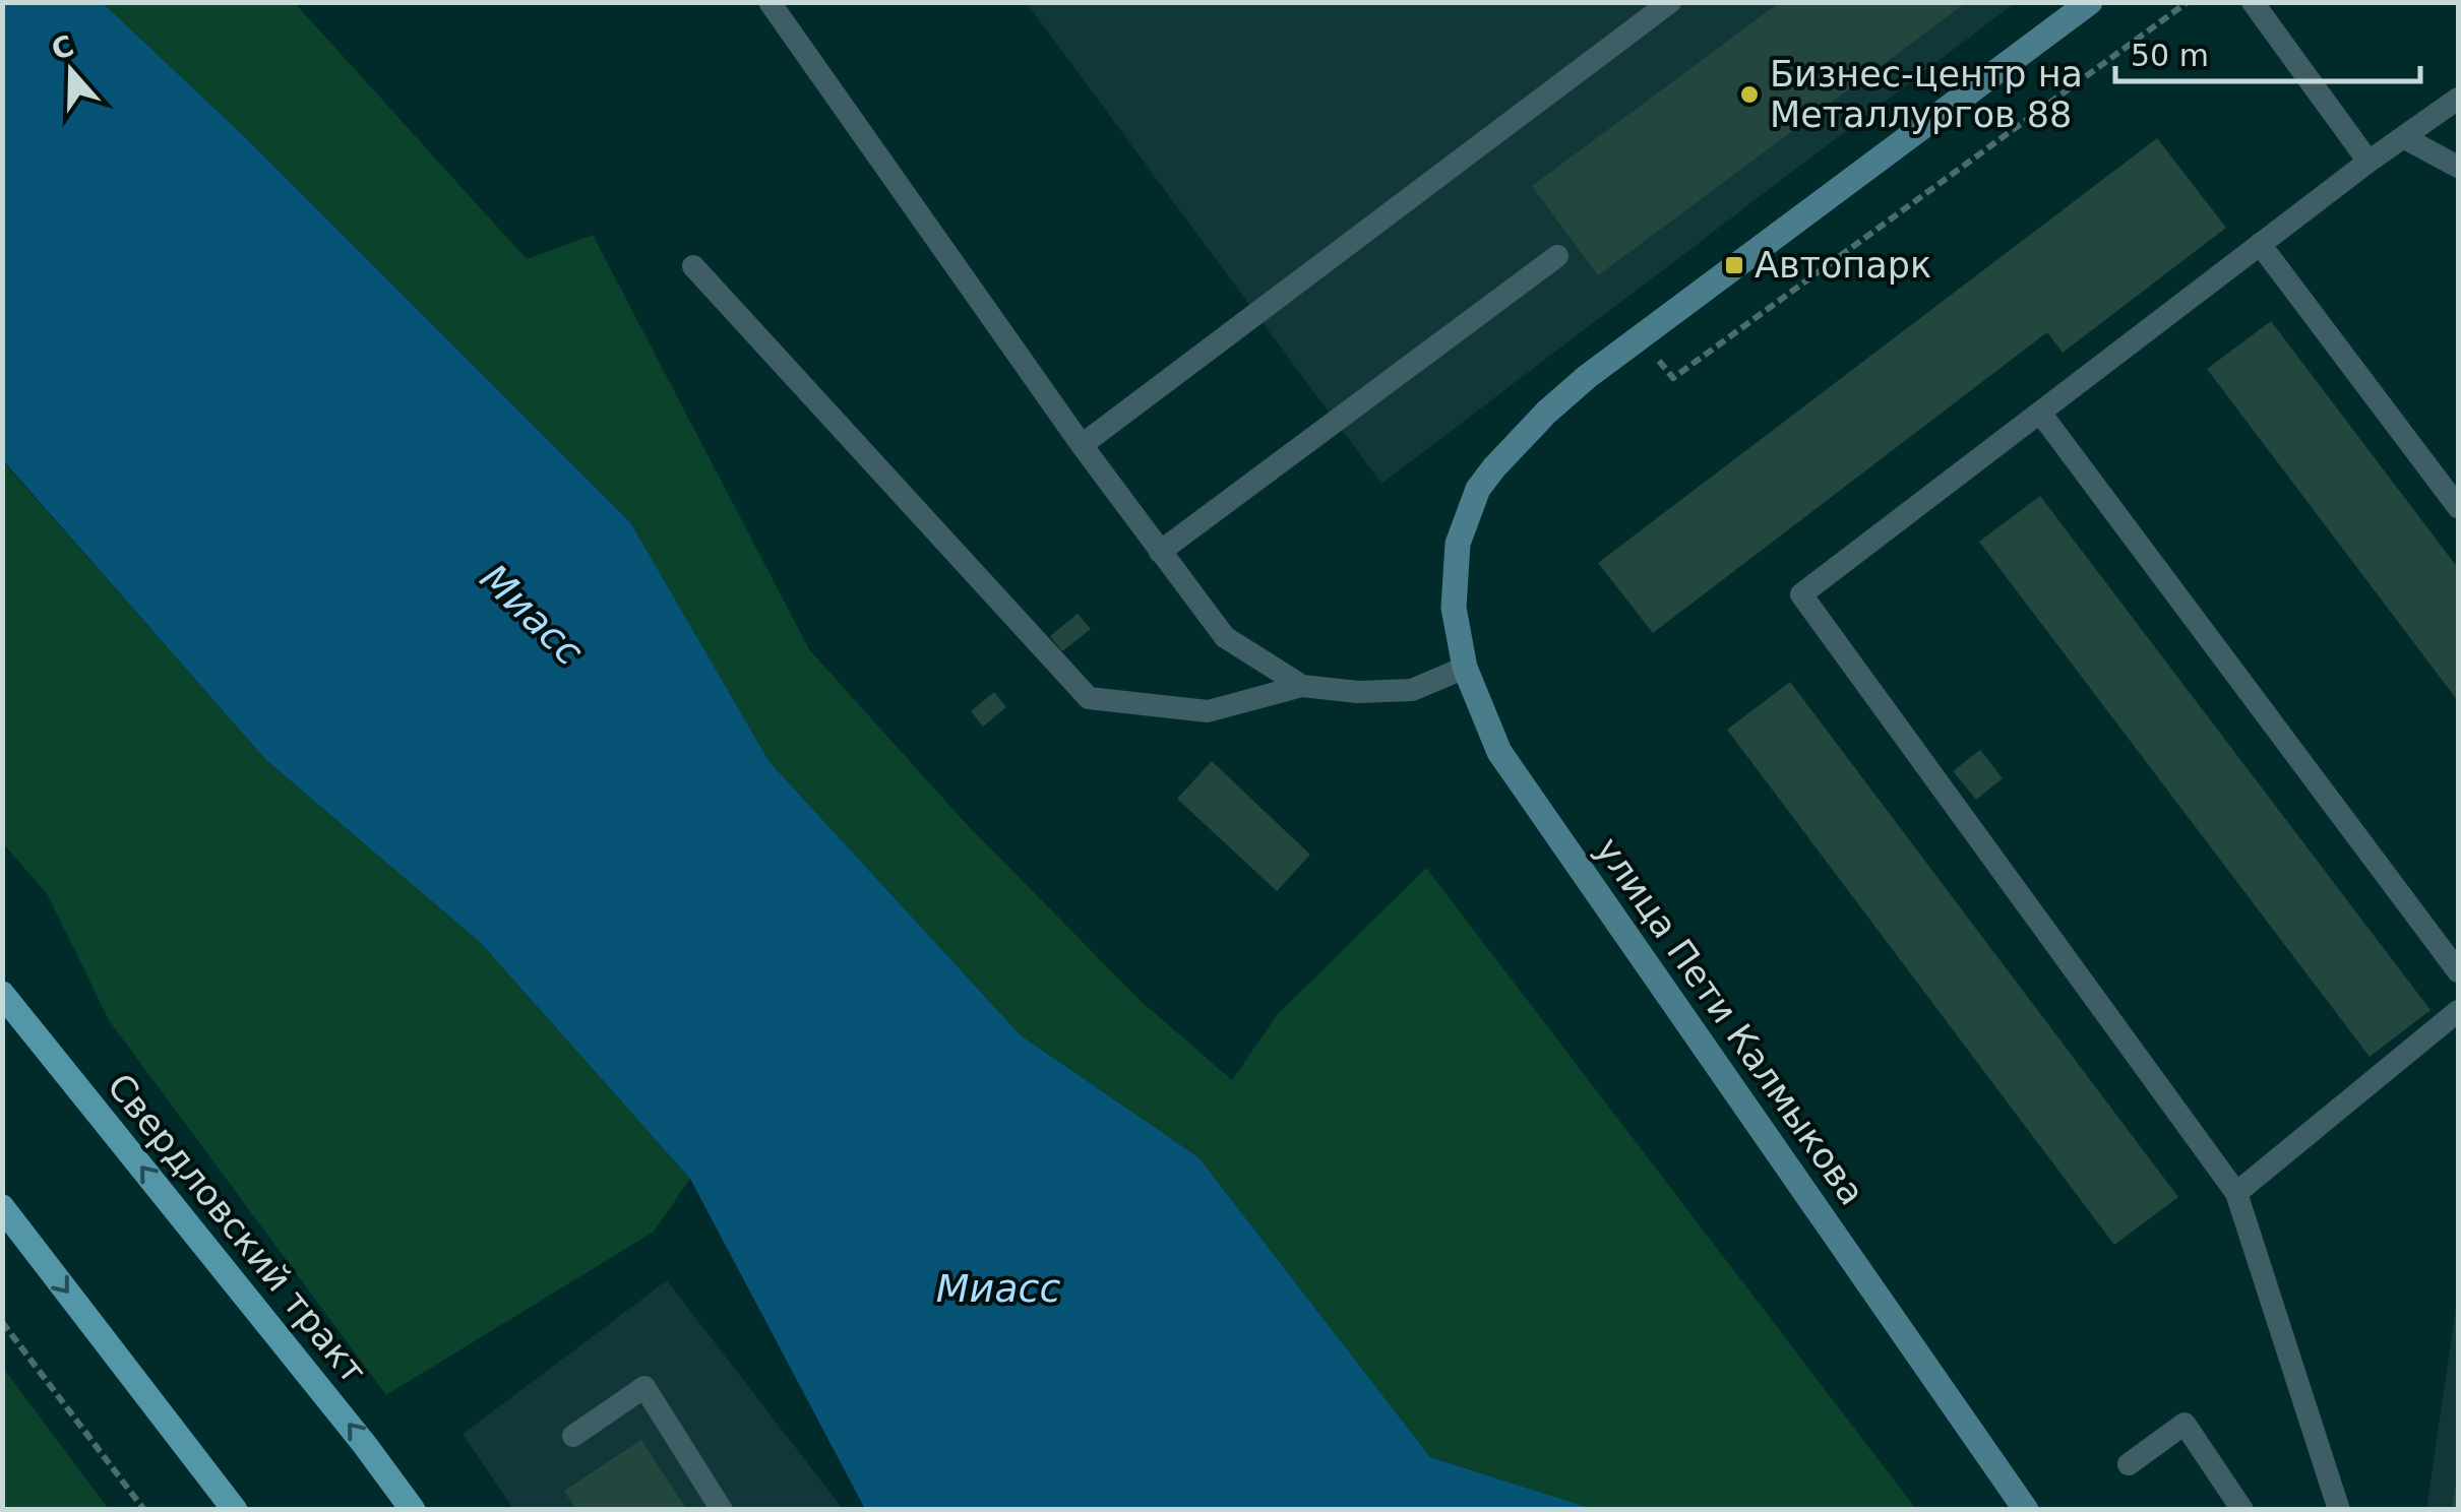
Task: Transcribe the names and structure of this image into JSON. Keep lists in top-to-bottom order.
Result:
{
  "streets": {
    "main road": ["улица Пети Калмыкова", "Свердловский тракт"]
  },
  "water": ["Миасс"],
  "places": {
    "other": ["Бизнес-центр на Металлургов 88"],
    "transit": ["Автопарк"]
  },
  "scale_bar": "50 m",
  "north": "top"
}
